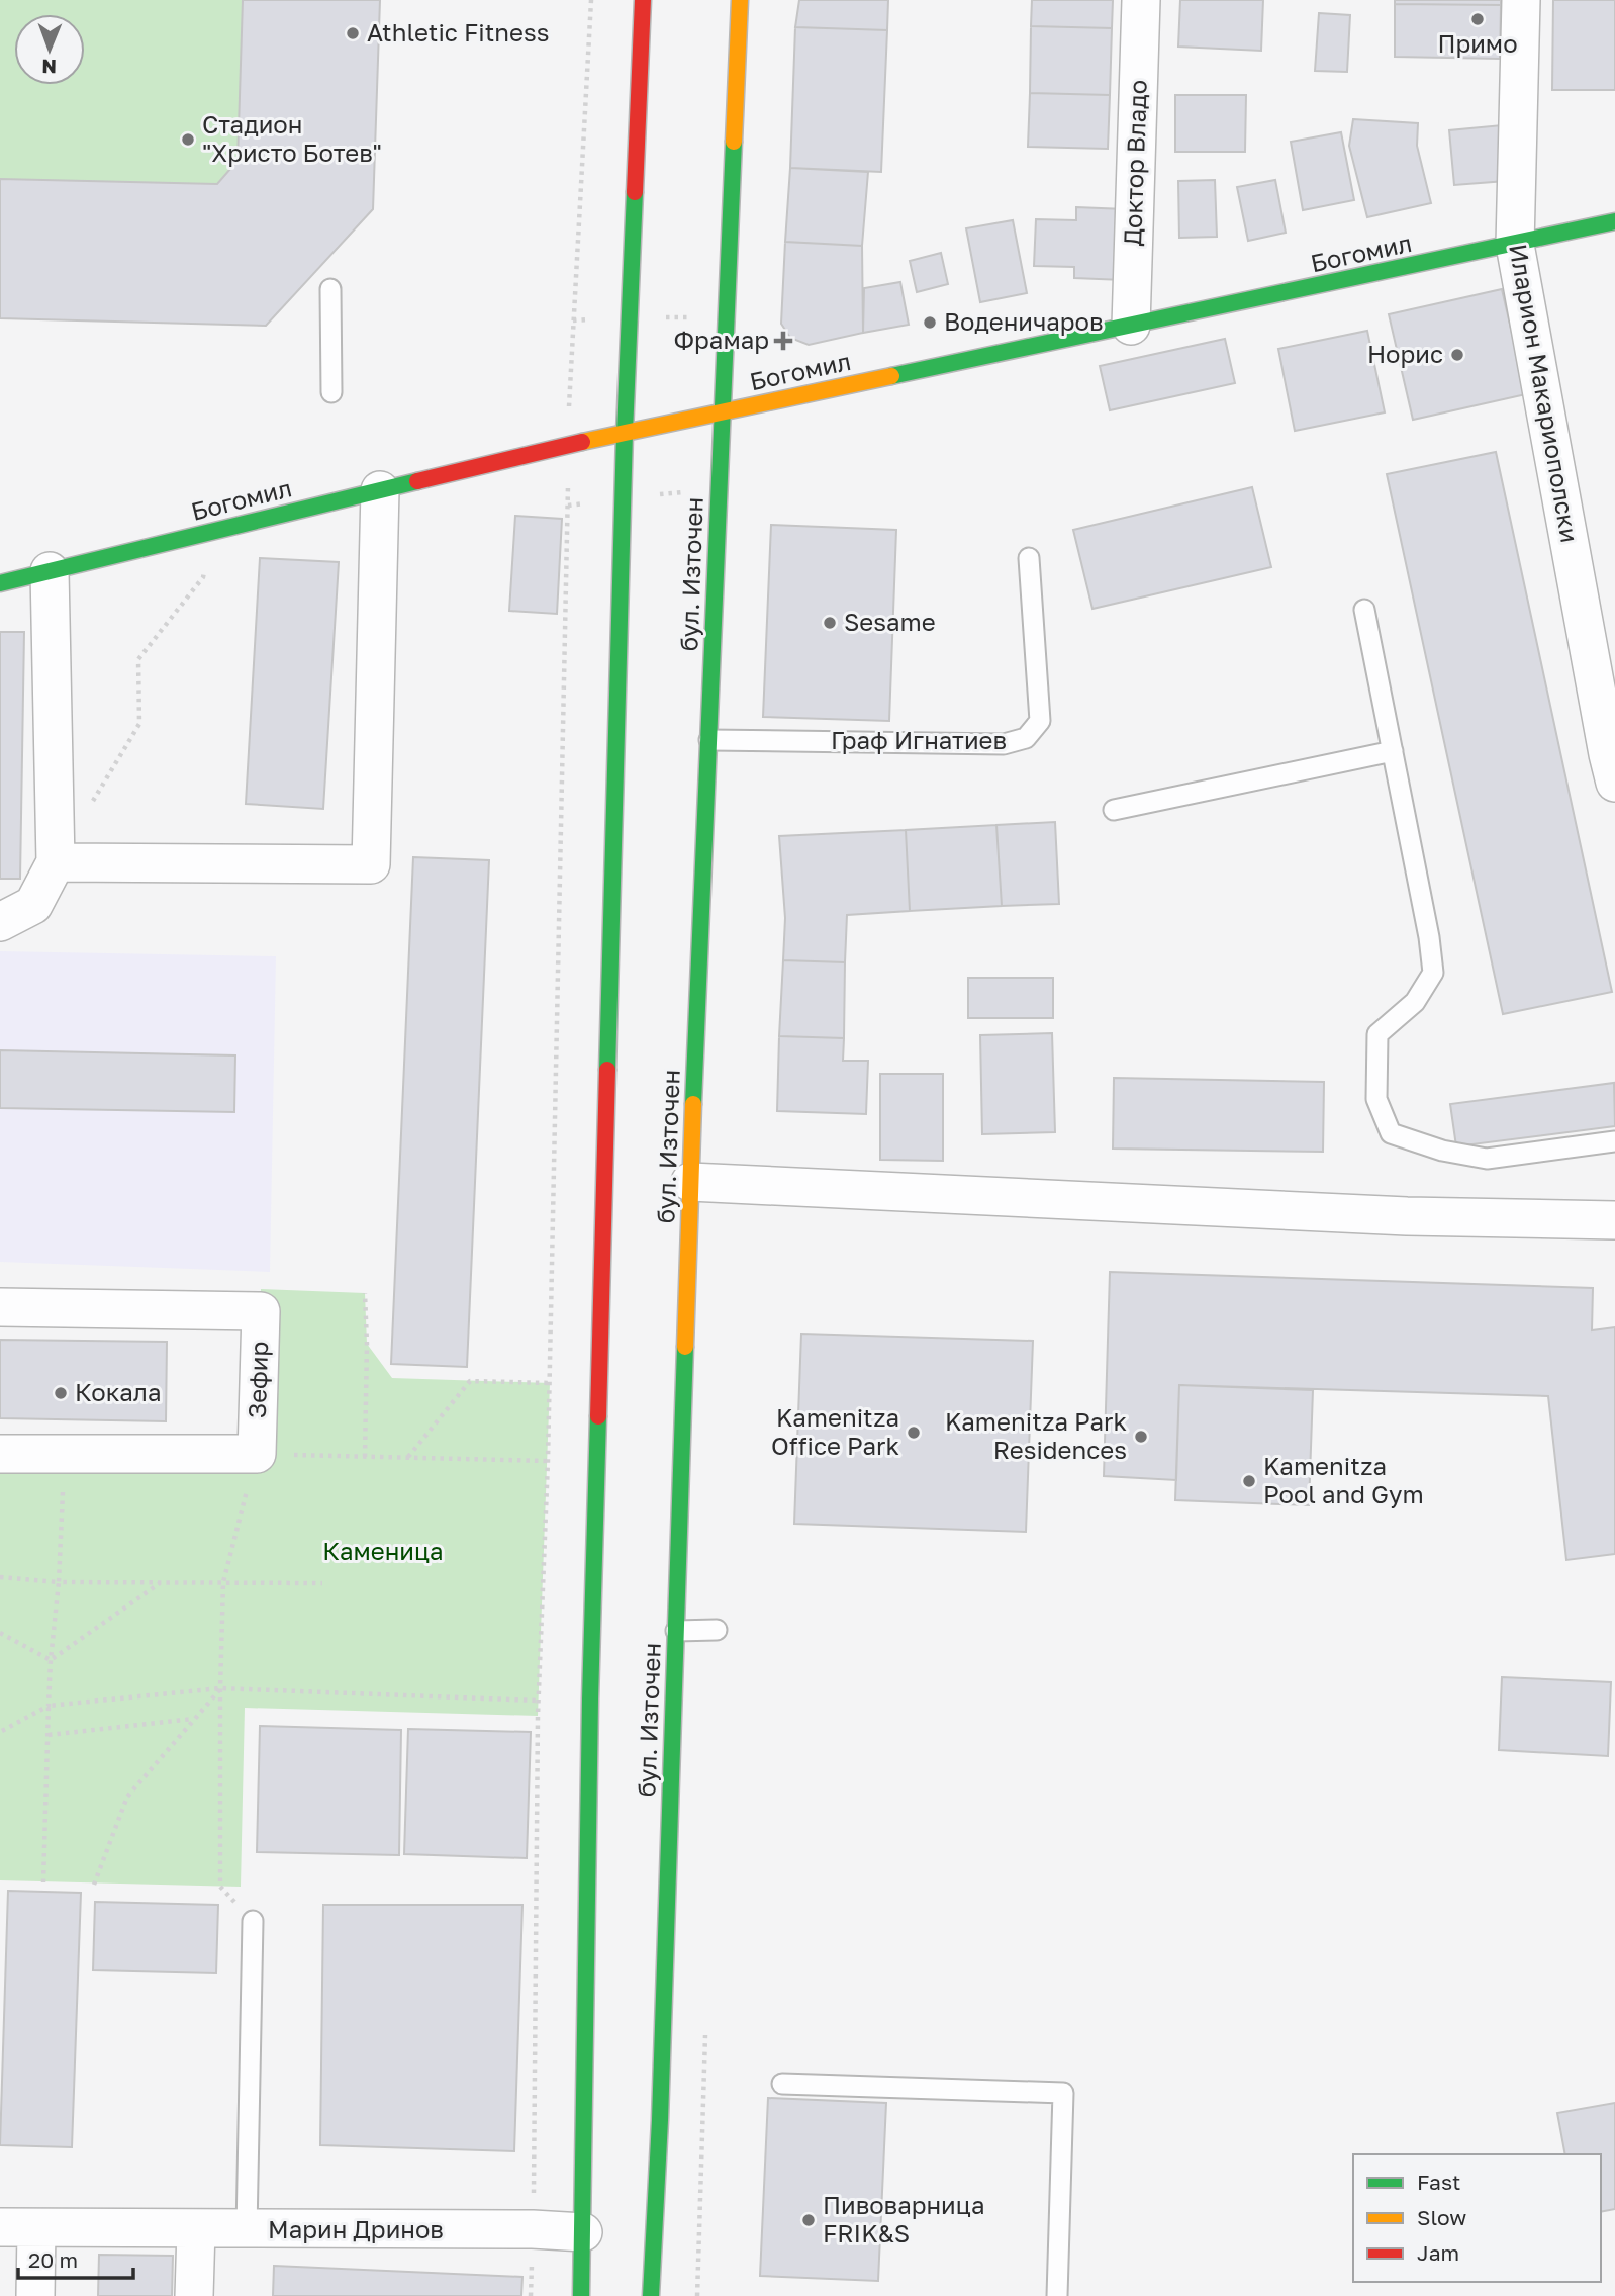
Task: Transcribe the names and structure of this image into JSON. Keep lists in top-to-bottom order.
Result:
{
  "streets": {
    "main road": ["Богомил", "бул. Източен"],
    "street": [
      "Доктор Владо",
      "Иларион Макариополски",
      "Зефир",
      "Марин Дринов"
    ],
    "lane": ["Граф Игнатиев"]
  },
  "crossings": [
    ["Доктор Владо", "Богомил"],
    ["Богомил", "Иларион Макариополски"],
    ["Богомил", "бул. Източен"],
    ["бул. Източен", "Граф Игнатиев"]
  ],
  "parks": ["Каменица"],
  "places": {
    "other": [
      "Примо",
      "Athletic Fitness",
      "Стадион \"Христо Ботев\"",
      "Воденичаров",
      "Норис",
      "Sesame",
      "Кокала",
      "Kamenitza Office Park",
      "Kamenitza Park Residences",
      "Kamenitza Pool and Gym",
      "Пивоварница FRIK&S"
    ],
    "health": ["Фрамар"]
  },
  "legend": ["Fast", "Slow", "Jam"],
  "scale_bar": "20 m",
  "north": "bottom"
}
